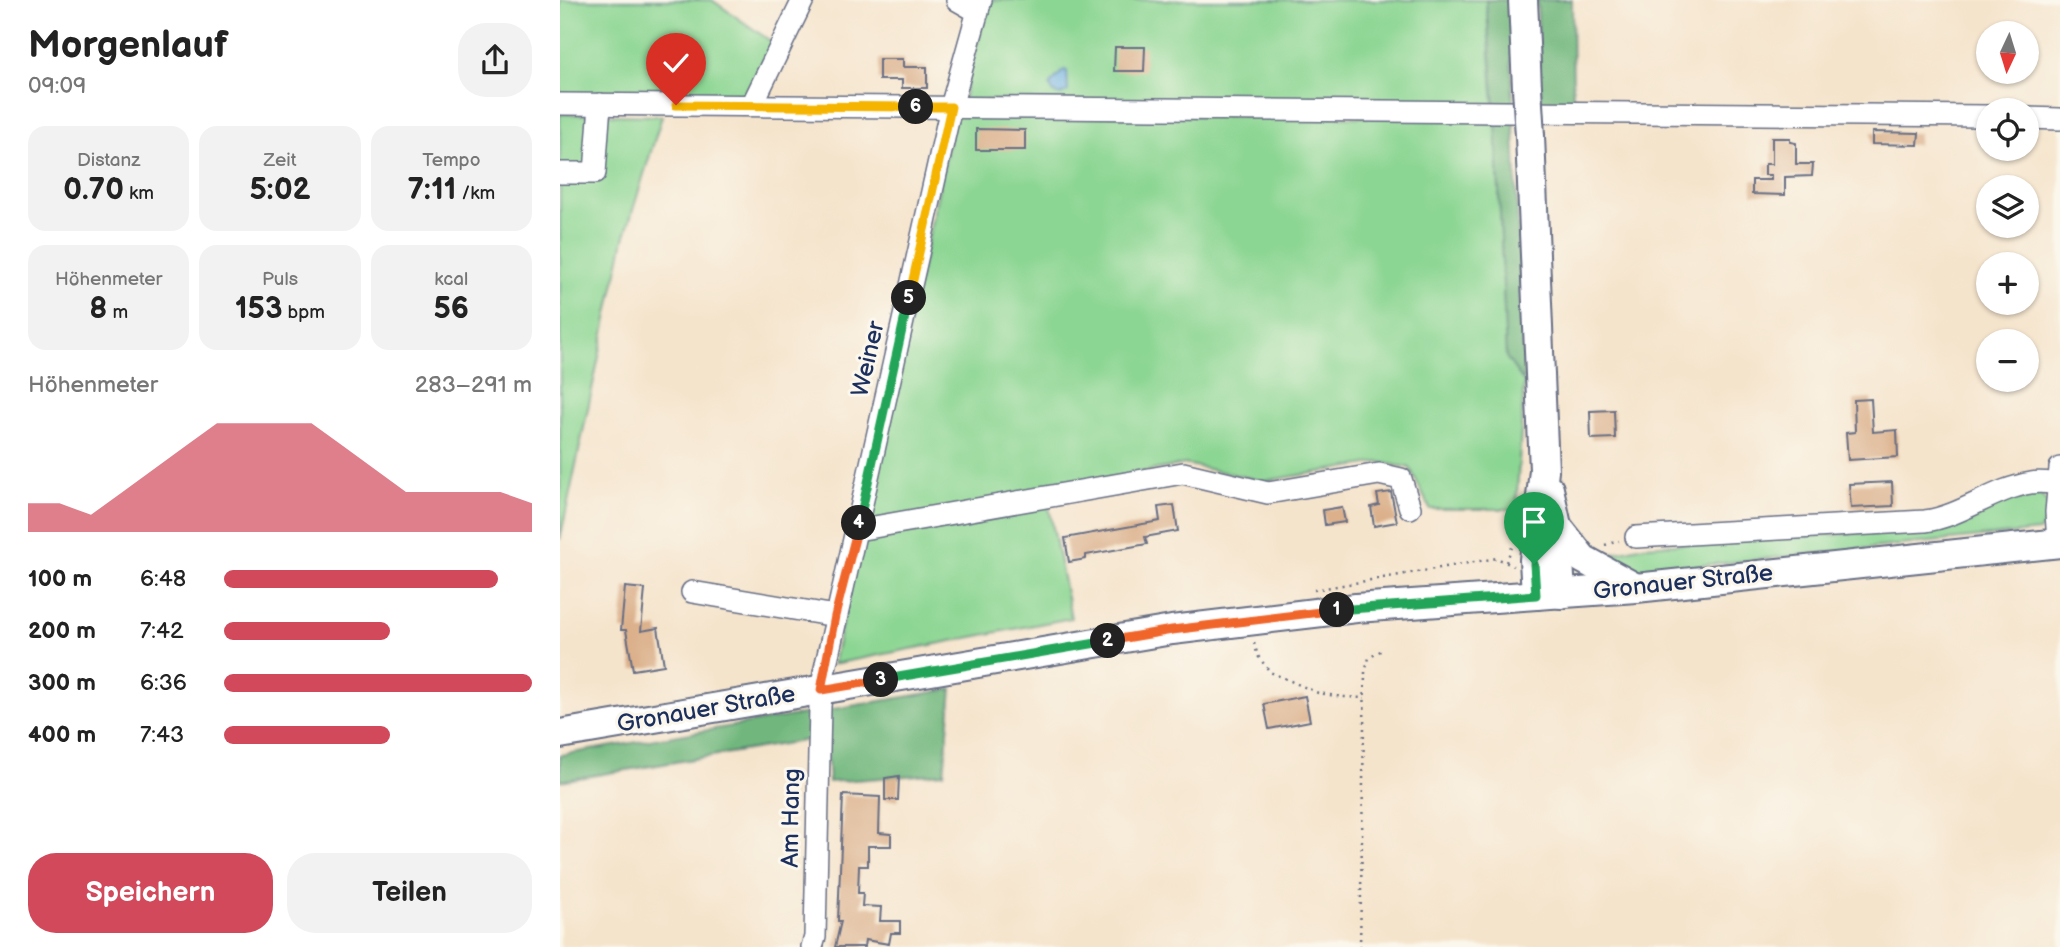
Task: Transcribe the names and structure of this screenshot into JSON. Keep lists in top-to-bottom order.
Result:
{
  "streets": {
    "main road": ["Gronauer Straße"],
    "street": ["Weiner", "Am Hang"]
  },
  "crossings": [
    ["Weiner", "Gronauer Straße"],
    ["Weiner", "Am Hang"],
    ["Gronauer Straße", "Am Hang"]
  ],
  "north": "bottom",
  "page": {
    "heading": ["Morgenlauf", "09:09"],
    "map_buttons": ["+", "−"],
    "pins": [
      "6",
      "5",
      "4",
      "1",
      "2",
      "3"
    ],
    "stats": [
      ["Distanz", "0.70 km"],
      ["Zeit", "5:02"],
      ["Tempo", "7:11 /km"],
      ["Höhenmeter", "8 m"],
      ["Puls", "153 bpm"],
      ["kcal", "56"]
    ],
    "chart": ["Höhenmeter", "283–291 m"],
    "list": [
      {
        "name": "100 m",
        "note": "6:48"
      },
      {
        "name": "200 m",
        "note": "7:42"
      },
      {
        "name": "300 m",
        "note": "6:36"
      },
      {
        "name": "400 m",
        "note": "7:43"
      }
    ],
    "buttons": ["Speichern", "Teilen"]
  }
}
